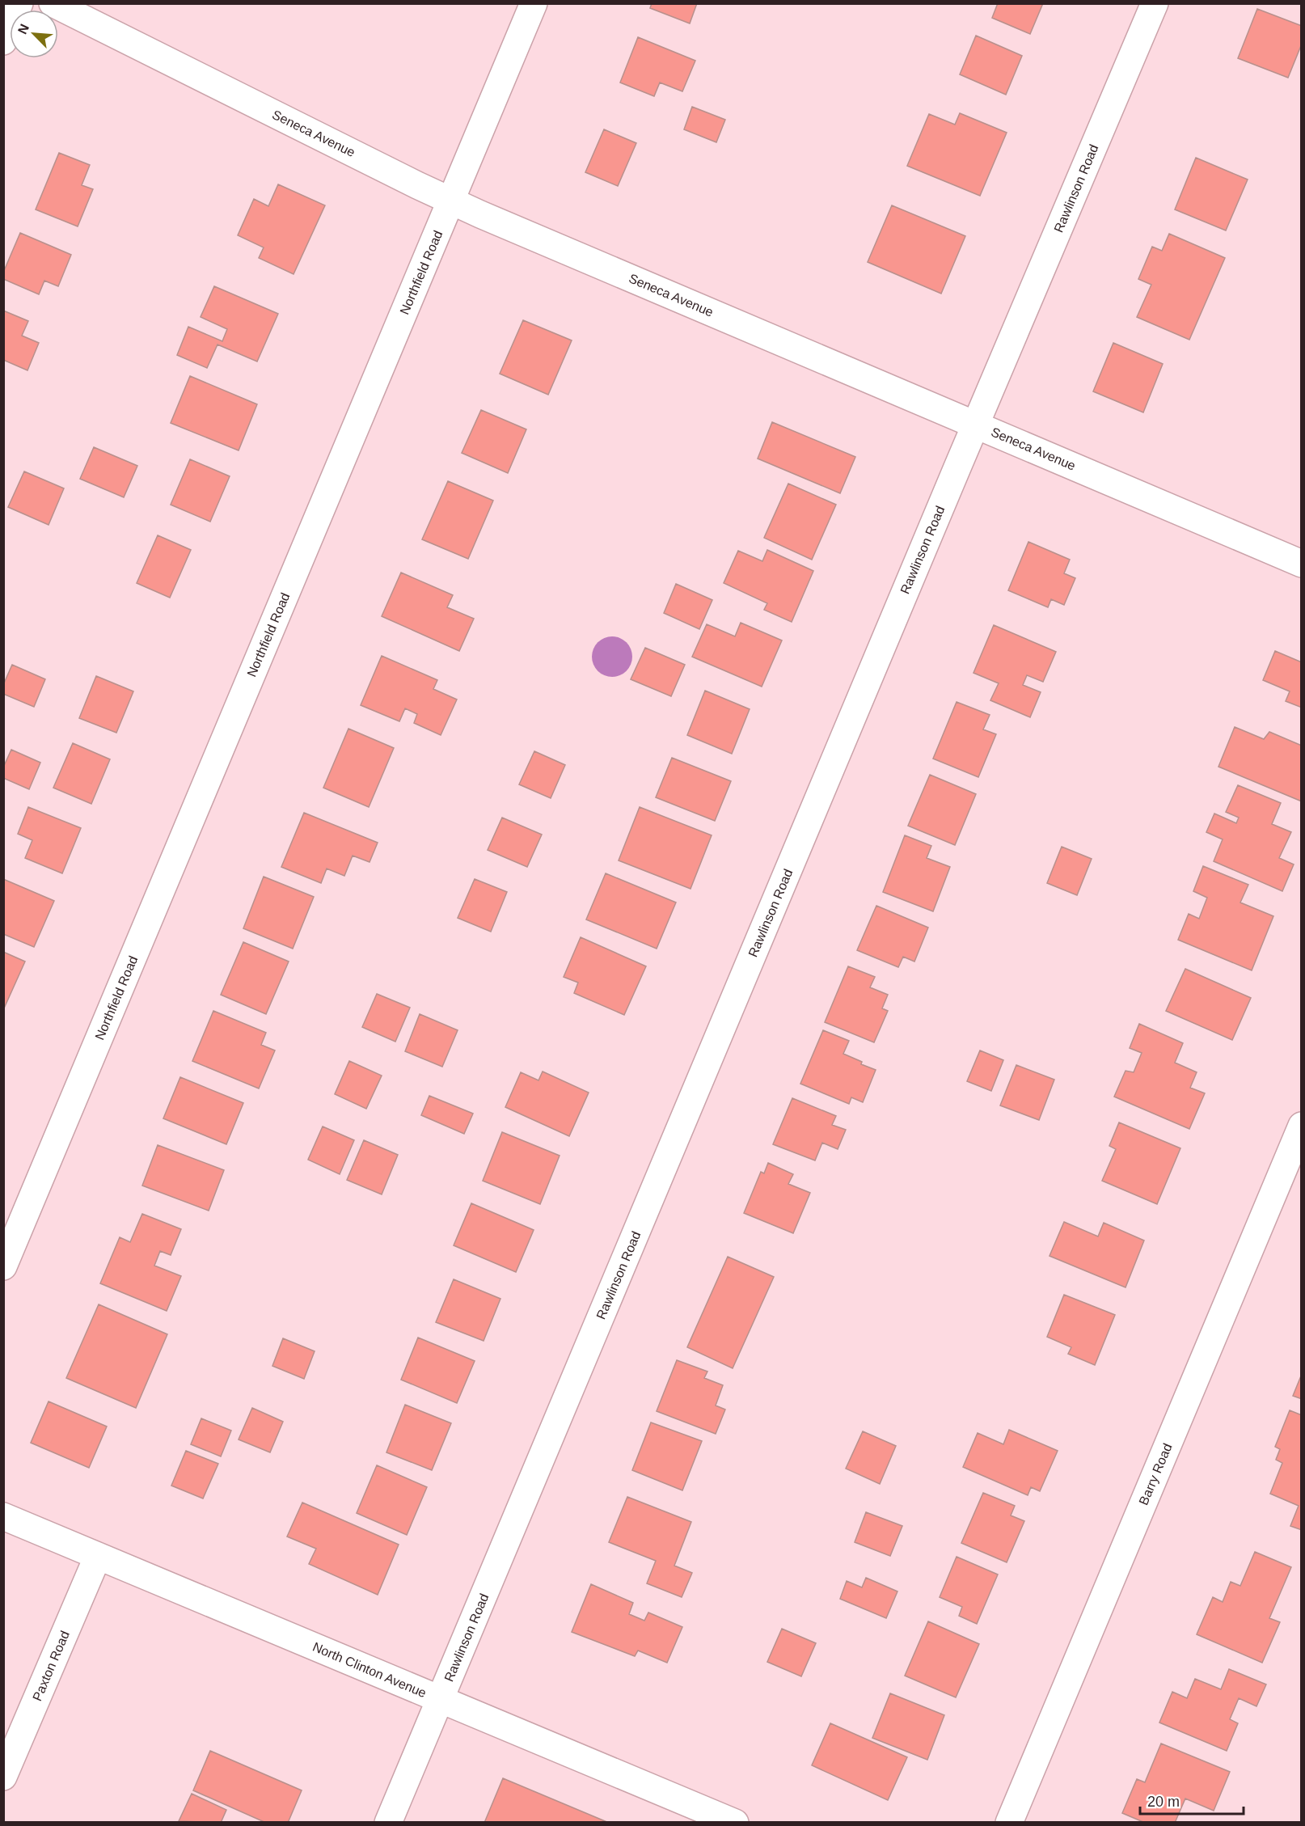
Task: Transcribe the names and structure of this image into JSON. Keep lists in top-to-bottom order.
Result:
{
  "streets": {
    "street": [
      "Seneca Avenue",
      "Rawlinson Road",
      "Northfield Road",
      "Barry Road",
      "Paxton Road",
      "North Clinton Avenue"
    ]
  },
  "crossings": [
    ["Seneca Avenue", "Rawlinson Road"],
    ["Seneca Avenue", "Northfield Road"],
    ["Rawlinson Road", "North Clinton Avenue"],
    ["Paxton Road", "North Clinton Avenue"]
  ],
  "scale_bar": "20 m",
  "north": "top left"
}
